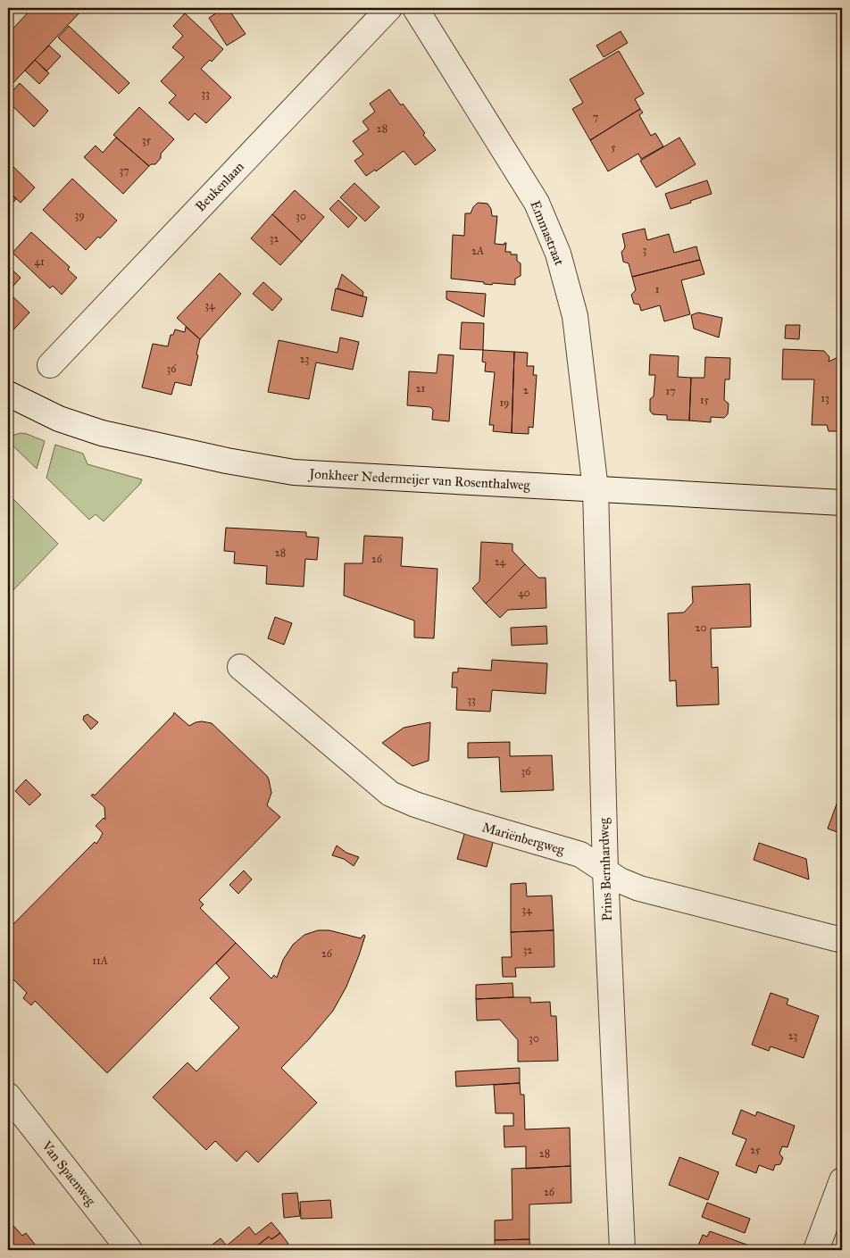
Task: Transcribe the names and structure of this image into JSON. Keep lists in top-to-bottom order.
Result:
{
  "streets": {
    "street": [
      "Beukenlaan",
      "Emmastraat",
      "Jonkheer Nedermeijer van Rosenthalweg",
      "Mariënbergweg",
      "Prins Bernhardweg",
      "Van Spaenweg"
    ]
  },
  "crossings": [
    ["Emmastraat", "Jonkheer Nedermeijer van Rosenthalweg"],
    ["Emmastraat", "Prins Bernhardweg"],
    ["Jonkheer Nedermeijer van Rosenthalweg", "Prins Bernhardweg"],
    ["Mariënbergweg", "Prins Bernhardweg"]
  ],
  "house_numbers": [
    "33",
    "7",
    "28",
    "35",
    "5",
    "37",
    "39",
    "30",
    "32",
    "3",
    "2A",
    "41",
    "1",
    "34",
    "23",
    "36",
    "21",
    "2",
    "17",
    "13",
    "15",
    "19",
    "28",
    "26",
    "24",
    "40",
    "20",
    "33",
    "36",
    "34",
    "32",
    "26",
    "11A",
    "23",
    "30",
    "25",
    "28",
    "26"
  ]
}
